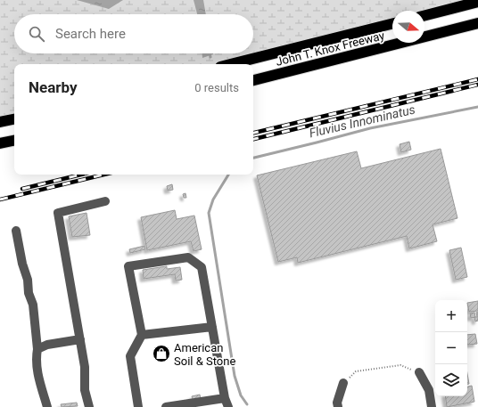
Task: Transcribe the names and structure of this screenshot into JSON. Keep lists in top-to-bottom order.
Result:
{
  "streets": {
    "highway": ["John T. Knox Freeway"]
  },
  "water": ["Fluvius Innominatus"],
  "places": {
    "shop": ["American Soil & Stone"]
  },
  "north": "right",
  "page": {
    "search": "Search here",
    "heading": ["Nearby", "0 results"],
    "map_buttons": ["+", "−"]
  }
}
